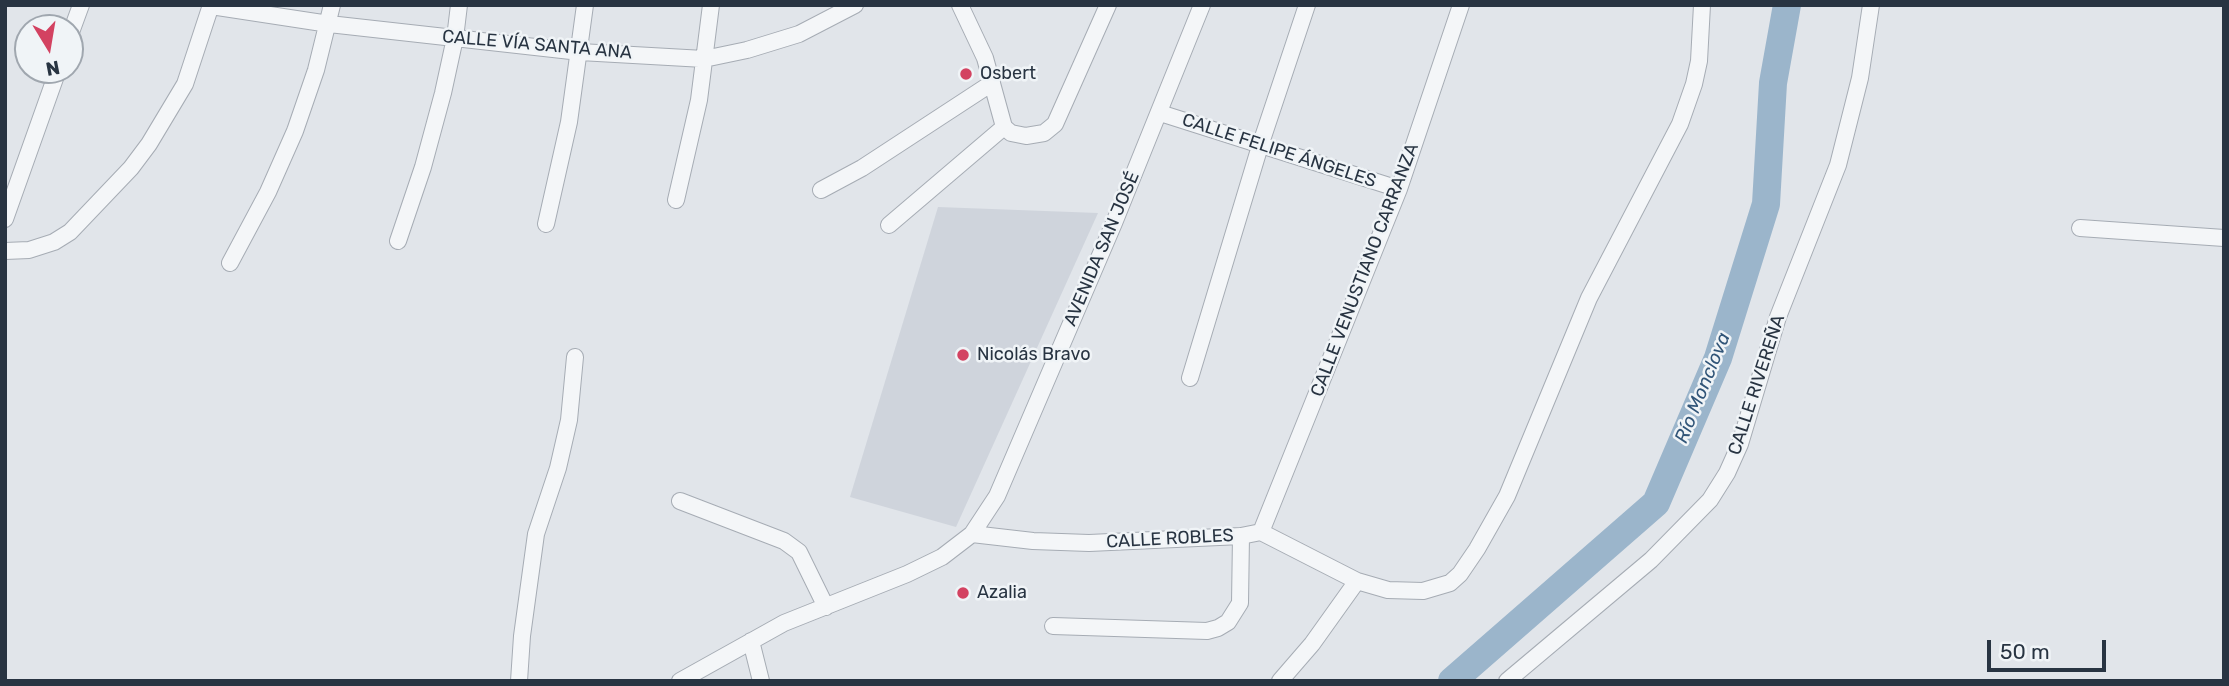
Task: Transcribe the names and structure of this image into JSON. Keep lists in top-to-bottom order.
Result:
{
  "streets": {
    "street": [
      "CALLE VÍA SANTA ANA",
      "CALLE FELIPE ÁNGELES",
      "AVENIDA SAN JOSÉ",
      "CALLE VENUSTIANO CARRANZA",
      "CALLE RIVEREÑA",
      "CALLE ROBLES"
    ]
  },
  "crossings": [
    ["CALLE FELIPE ÁNGELES", "AVENIDA SAN JOSÉ"],
    ["CALLE FELIPE ÁNGELES", "CALLE VENUSTIANO CARRANZA"],
    ["AVENIDA SAN JOSÉ", "CALLE ROBLES"],
    ["CALLE VENUSTIANO CARRANZA", "CALLE ROBLES"]
  ],
  "water": ["Río Monclova"],
  "places": ["Osbert", "Nicolás Bravo", "Azalia"],
  "scale_bar": "50 m",
  "north": "bottom"
}
